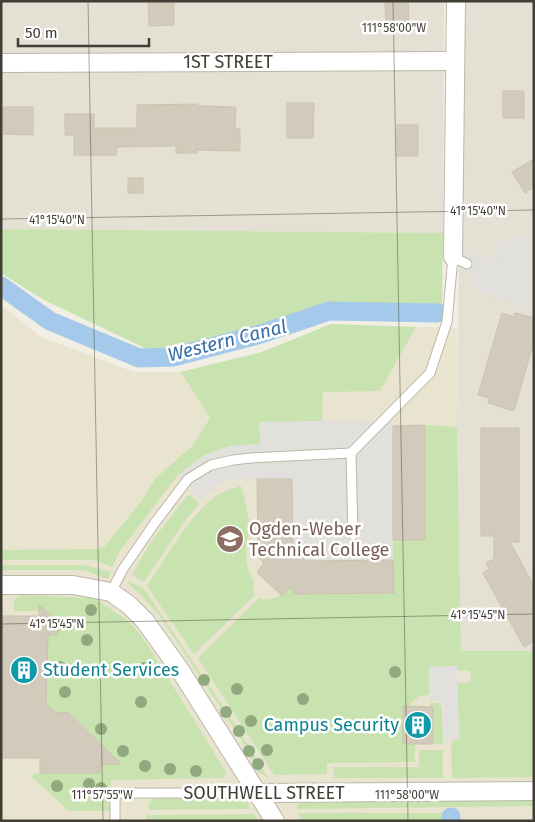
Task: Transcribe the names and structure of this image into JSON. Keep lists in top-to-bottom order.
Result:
{
  "streets": {
    "street": ["1ST STREET", "SOUTHWELL STREET"]
  },
  "water": ["Western Canal"],
  "places": {
    "school or university": ["Ogden-Weber Technical College"],
    "building": ["Student Services", "Campus Security"]
  },
  "scale_bar": "50 m",
  "coordinates": [
    "111°58'00\"W",
    "41°15'40\"N",
    "41°15'45\"N",
    "111°57'55\"W"
  ]
}
